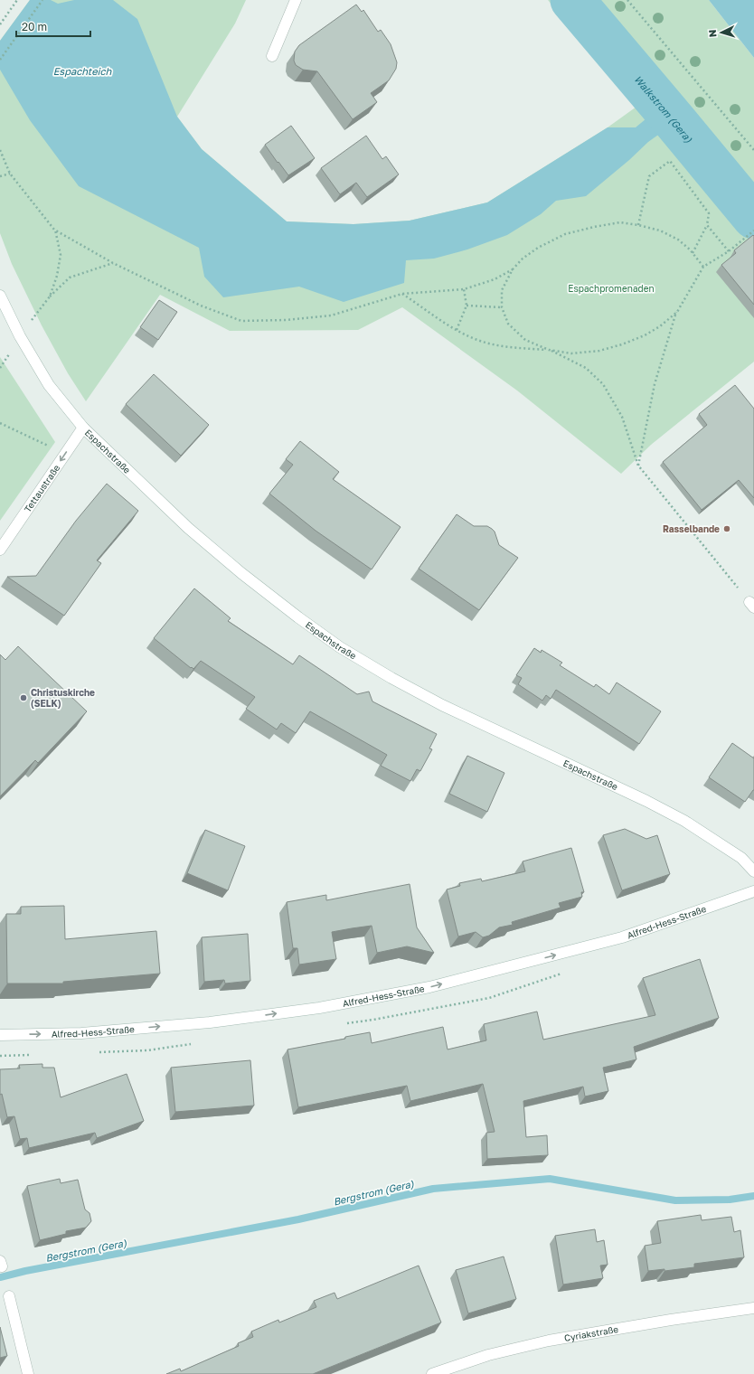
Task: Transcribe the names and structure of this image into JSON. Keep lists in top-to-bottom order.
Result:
{
  "streets": {
    "street": [
      "Espachstraße",
      "Tettaustraße",
      "Alfred-Hess-Straße",
      "Cyriakstraße"
    ]
  },
  "crossings": [
    ["Espachstraße", "Tettaustraße"]
  ],
  "one_way": ["Tettaustraße", "Alfred-Hess-Straße"],
  "water": ["Espachteich", "Walkstrom (Gera)", "Bergstrom (Gera)"],
  "parks": ["Espachpromenaden"],
  "places": ["Rasselbande", "Christuskirche (SELK)"],
  "scale_bar": "20 m",
  "north": "left"
}
